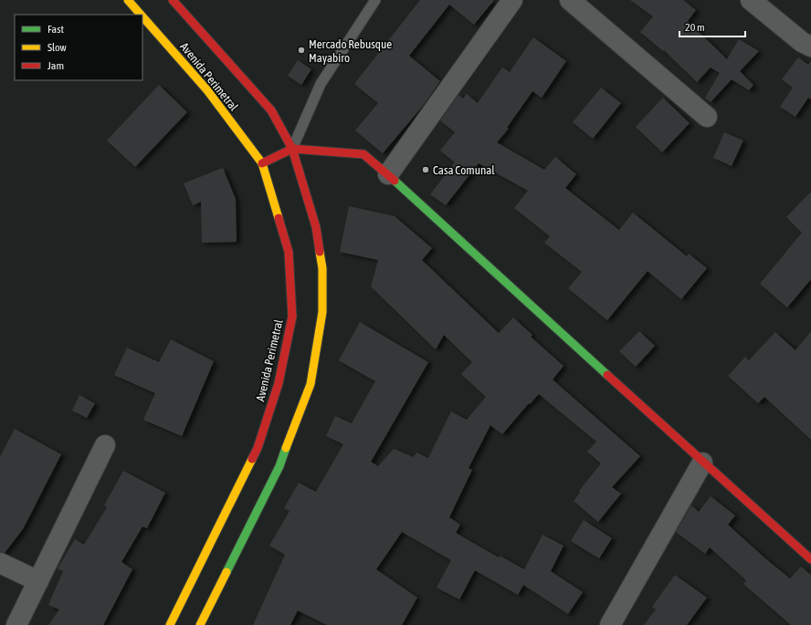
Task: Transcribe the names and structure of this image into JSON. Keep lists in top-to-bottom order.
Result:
{
  "streets": {
    "main road": ["Avenida Perimetral"]
  },
  "places": ["Mercado Rebusque Mayabiro", "Casa Comunal"],
  "legend": ["Fast", "Slow", "Jam"],
  "scale_bar": "20 m"
}
